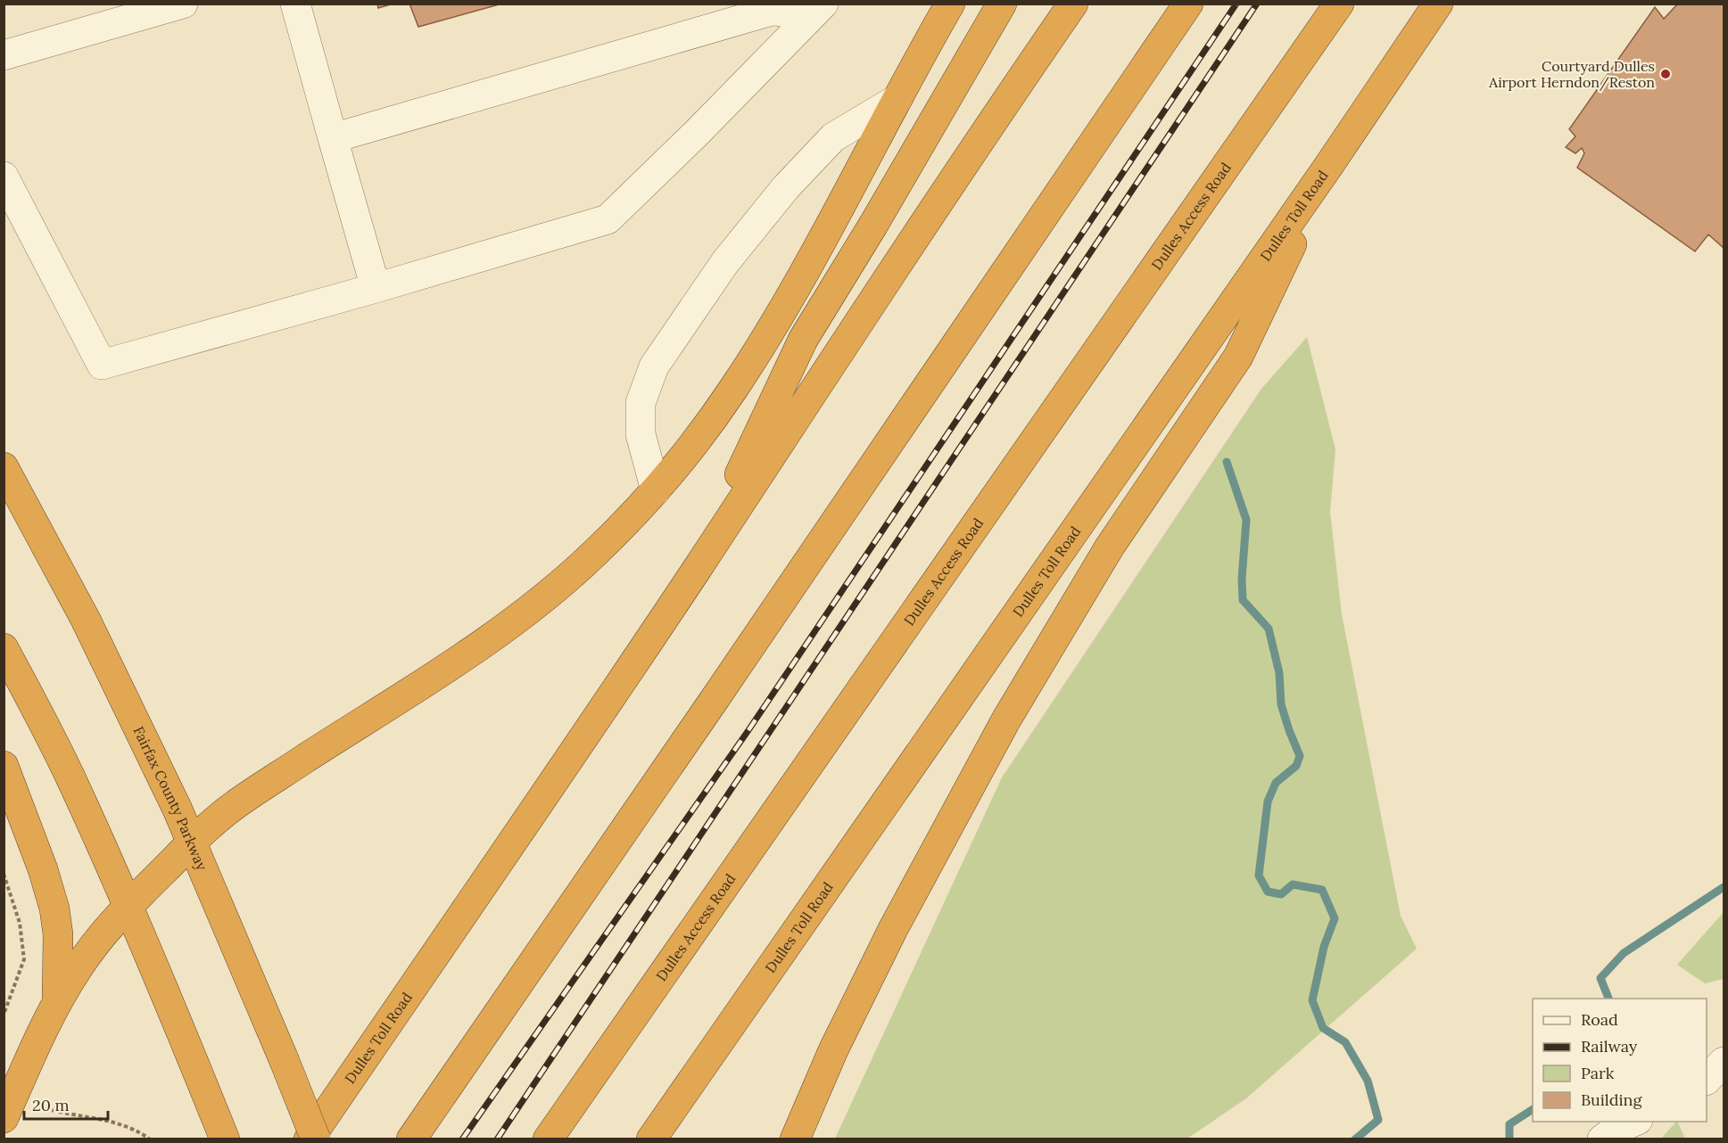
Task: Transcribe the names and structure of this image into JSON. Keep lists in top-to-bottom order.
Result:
{
  "streets": {
    "highway": ["Dulles Access Road", "Dulles Toll Road", "Fairfax County Parkway"]
  },
  "places": ["Courtyard Dulles Airport Herndon/Reston"],
  "legend": [
    "Road",
    "Railway",
    "Park",
    "Building"
  ],
  "scale_bar": "20 m"
}
